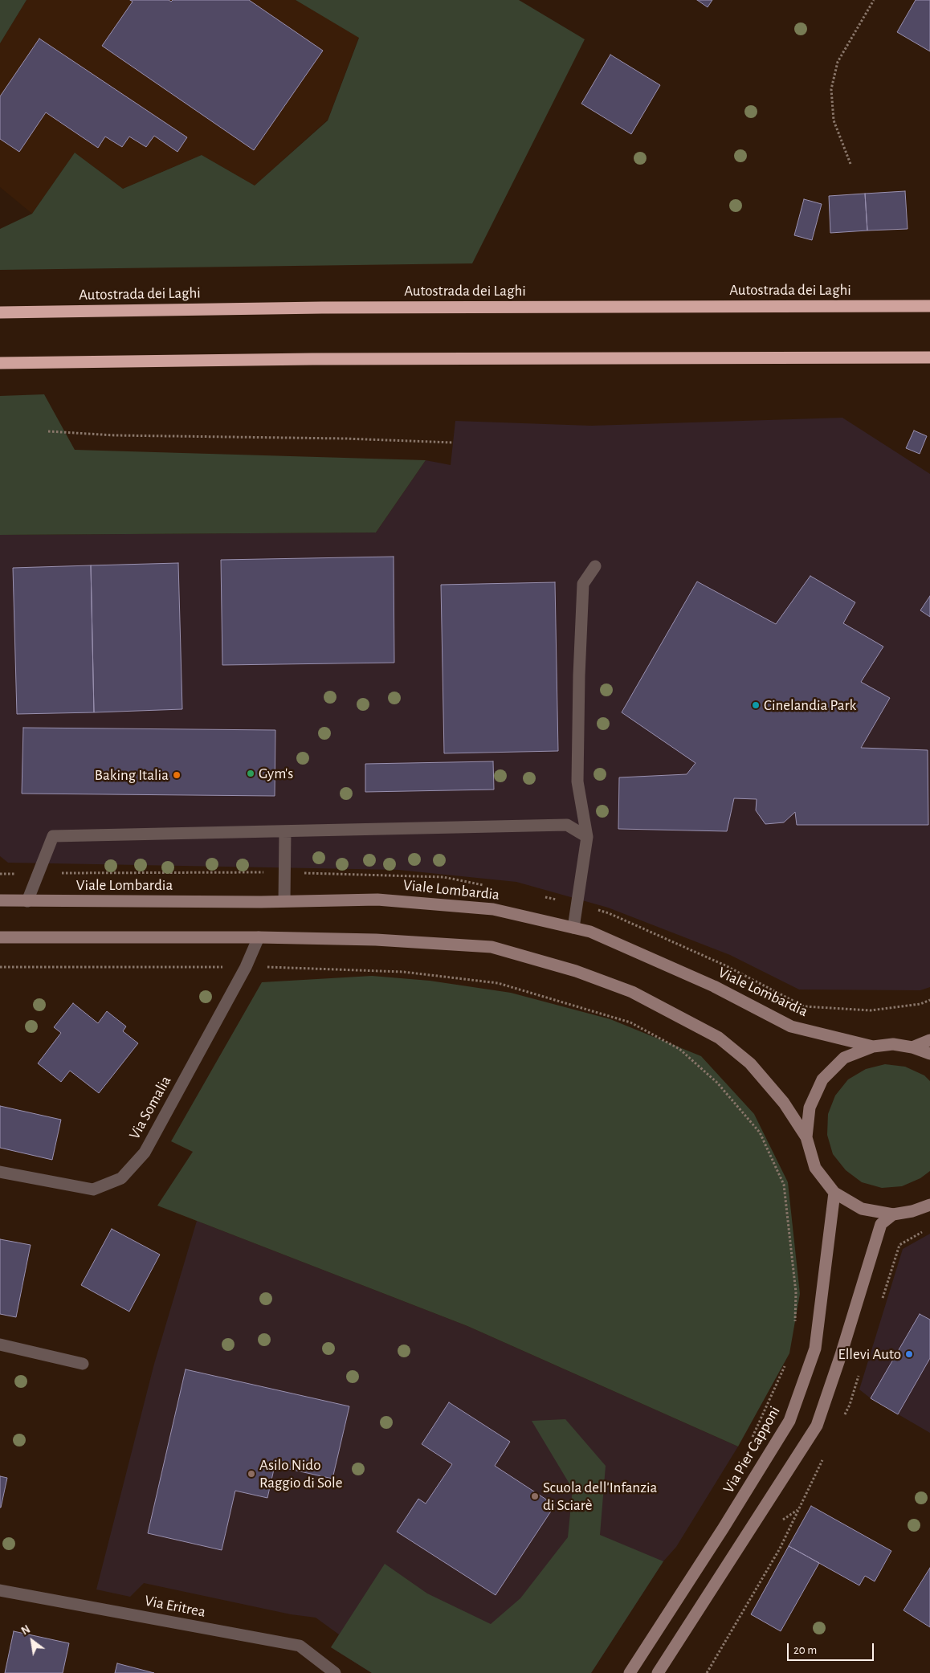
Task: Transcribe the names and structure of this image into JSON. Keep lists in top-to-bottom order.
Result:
{
  "streets": {
    "highway": ["Autostrada dei Laghi"],
    "main road": ["Viale Lombardia", "Via Pier Capponi"],
    "street": ["Via Somalia", "Via Eritrea"]
  },
  "places": [
    "Cinelandia Park",
    "Gym's",
    "Baking Italia",
    "Ellevi Auto",
    "Asilo Nido Raggio di Sole",
    "Scuola dell'Infanzia di Sciarè"
  ],
  "scale_bar": "20 m",
  "north": "top left"
}
